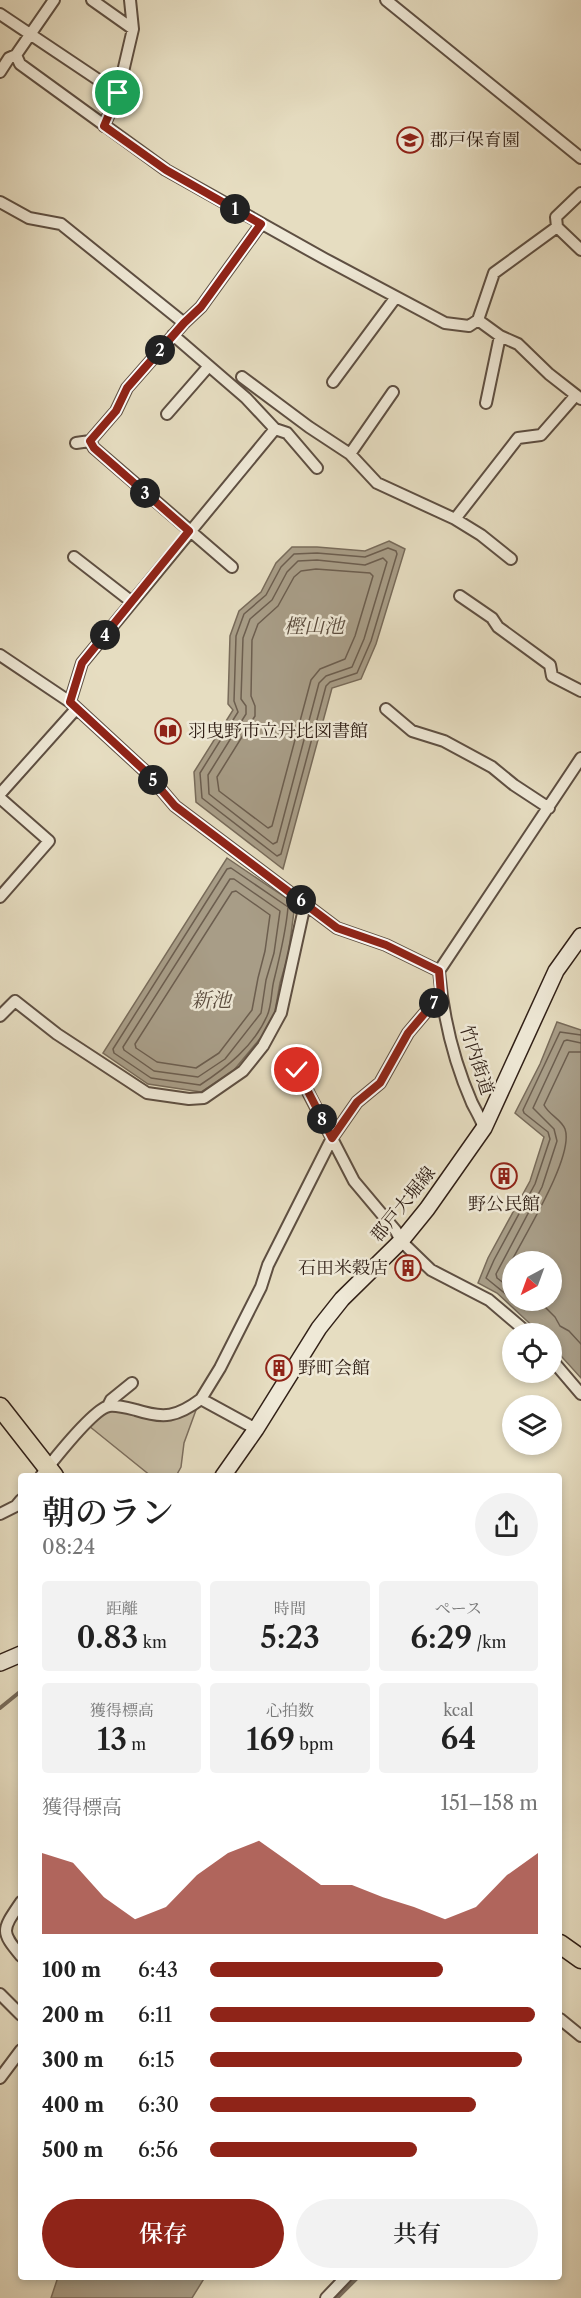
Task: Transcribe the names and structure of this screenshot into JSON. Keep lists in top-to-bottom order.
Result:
{
  "streets": {
    "main road": ["郡戸大堀線"],
    "street": ["竹内街道"]
  },
  "crossings": [
    ["竹内街道", "郡戸大堀線"]
  ],
  "water": ["樫山池", "新池"],
  "places": {
    "school or university": ["郡戸保育園"],
    "library": ["羽曳野市立丹比図書館"],
    "building": ["野公民館", "石田米穀店", "野町会館"]
  },
  "north": "bottom left",
  "page": {
    "pins": [
      "1",
      "2",
      "3",
      "4",
      "5",
      "6",
      "7",
      "8"
    ],
    "heading": ["朝のラン", "08:24"],
    "stats": [
      ["距離", "0.83 km"],
      ["時間", "5:23"],
      ["ペース", "6:29 /km"],
      ["獲得標高", "13 m"],
      ["心拍数", "169 bpm"],
      ["kcal", "64"]
    ],
    "chart": ["獲得標高", "151–158 m"],
    "list": [
      {
        "name": "100 m",
        "note": "6:43"
      },
      {
        "name": "200 m",
        "note": "6:11"
      },
      {
        "name": "300 m",
        "note": "6:15"
      },
      {
        "name": "400 m",
        "note": "6:30"
      },
      {
        "name": "500 m",
        "note": "6:56"
      }
    ],
    "buttons": ["保存", "共有"]
  }
}
